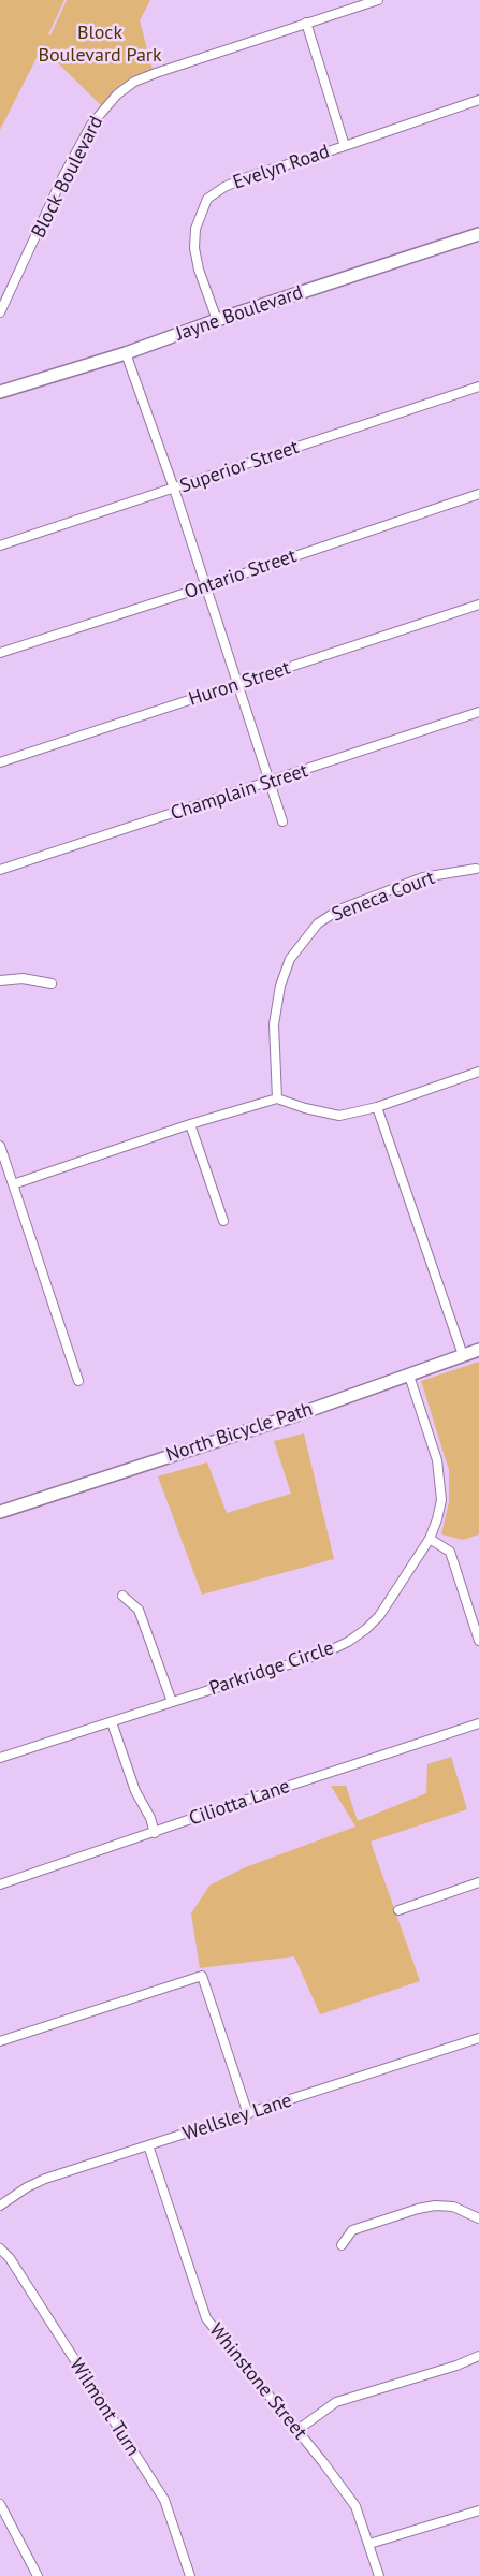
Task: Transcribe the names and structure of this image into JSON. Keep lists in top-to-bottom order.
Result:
{
  "streets": {
    "street": [
      "Evelyn Road",
      "Block Boulevard",
      "Jayne Boulevard",
      "Superior Street",
      "Ontario Street",
      "Huron Street",
      "Champlain Street",
      "Seneca Court",
      "North Bicycle Path",
      "Parkridge Circle",
      "Ciliotta Lane",
      "Wellsley Lane",
      "Whinstone Street",
      "Wilmont Turn"
    ]
  },
  "crossings": [
    ["Evelyn Road", "Jayne Boulevard"],
    ["North Bicycle Path", "Parkridge Circle"],
    ["Wellsley Lane", "Whinstone Street"]
  ],
  "parks": ["Block Boulevard Park"]
}
